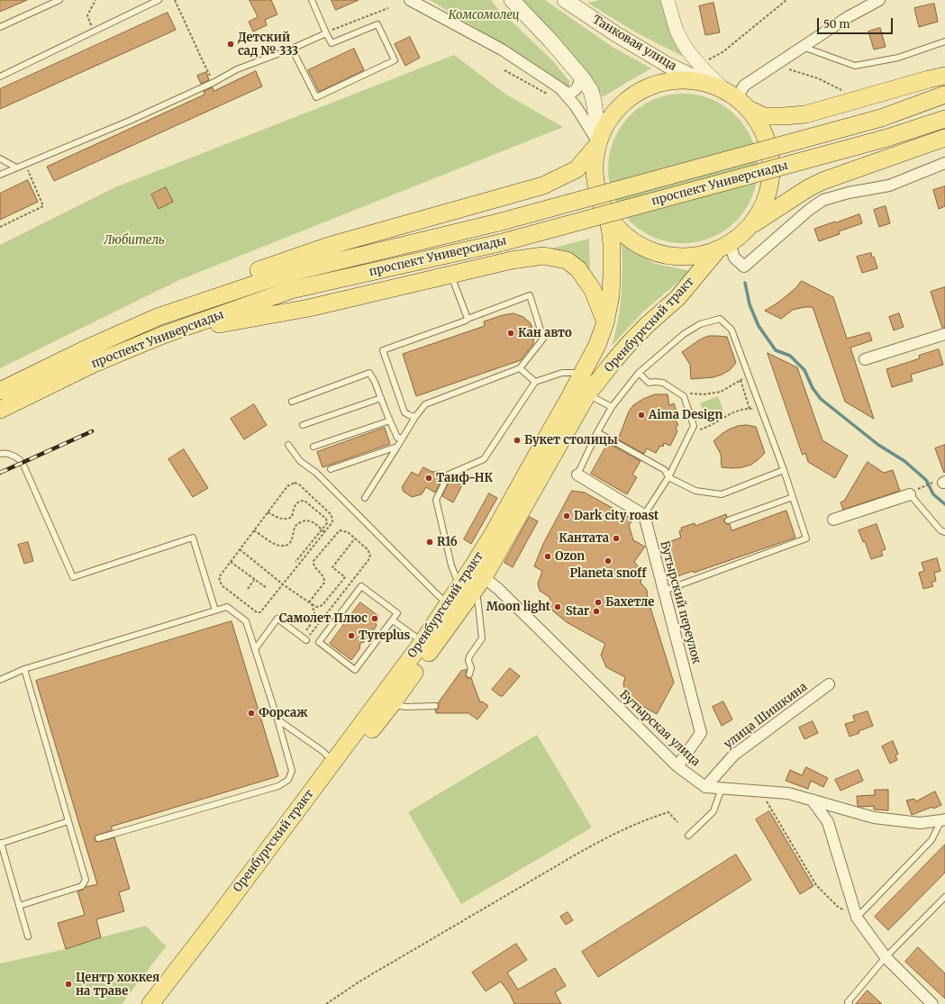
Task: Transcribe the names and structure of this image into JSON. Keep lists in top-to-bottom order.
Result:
{
  "streets": {
    "main road": ["Танковая улица", "проспект Универсиады", "Оренбургский тракт"],
    "street": ["Бутырский переулок", "улица Шишкина", "Бутырская улица"]
  },
  "crossings": [
    ["Оренбургский тракт", "Бутырская улица"],
    ["Бутырский переулок", "Бутырская улица"],
    ["улица Шишкина", "Бутырская улица"]
  ],
  "parks": ["Комсомолец", "Любитель"],
  "places": [
    "Детский сад № 333",
    "Кан авто",
    "Aima Design",
    "Букет столицы",
    "Таиф-НК",
    "Dark city roast",
    "Кантата",
    "R16",
    "Ozon",
    "Planeta snoff",
    "Бахетле",
    "Moon light",
    "Star",
    "Самолет Плюс",
    "Tyreplus",
    "Форсаж",
    "Центр хоккея на траве"
  ],
  "scale_bar": "50 m"
}
